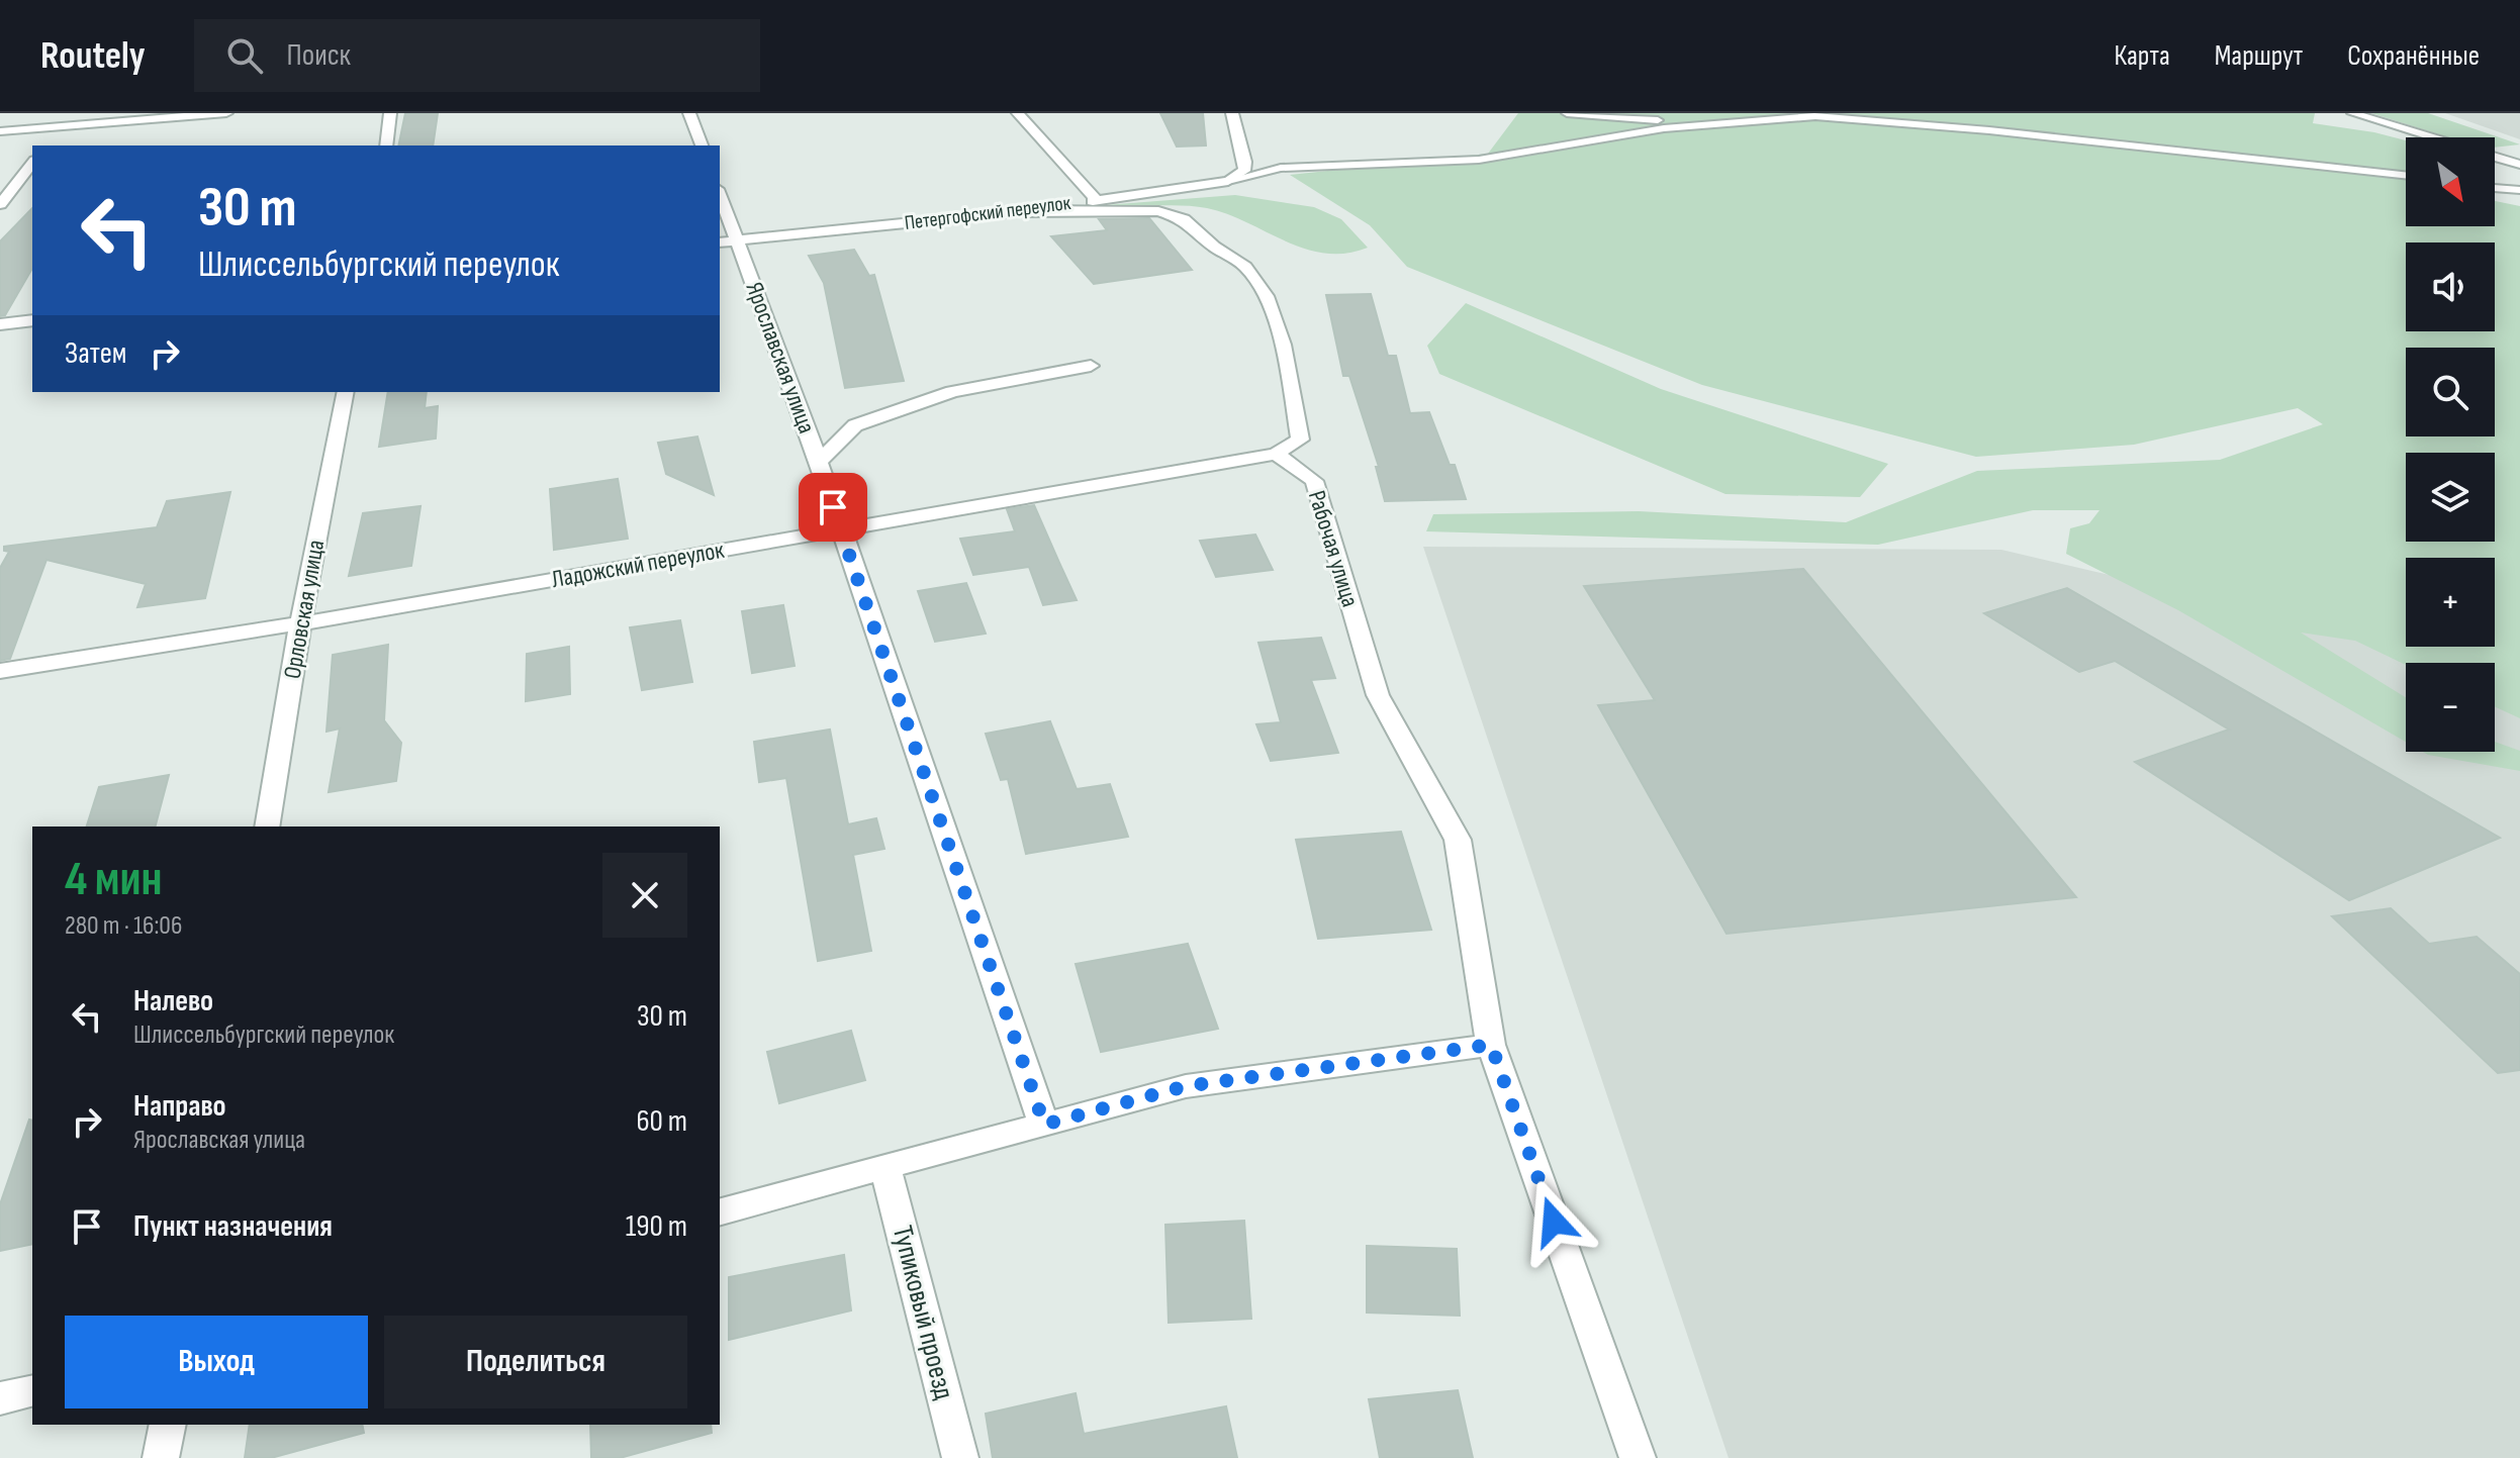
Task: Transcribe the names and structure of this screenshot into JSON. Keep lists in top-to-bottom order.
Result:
{
  "streets": {
    "street": [
      "Петергофский переулок",
      "Ярославская улица",
      "Рабочая улица",
      "Ладожский переулок",
      "Орловская улица",
      "Тупиковый проезд"
    ]
  },
  "crossings": [
    ["Петергофский переулок", "Ярославская улица"],
    ["Ярославская улица", "Ладожский переулок"],
    ["Рабочая улица", "Ладожский переулок"],
    ["Ладожский переулок", "Орловская улица"]
  ],
  "north": "bottom right",
  "page": {
    "header": "Routely",
    "search": "Поиск",
    "nav": ["Карта", "Маршрут", "Сохранённые"],
    "map_buttons": ["+", "−"],
    "turn": ["30 m", "Шлиссельбургский переулок"],
    "then": "Затем",
    "heading": ["4 мин", "280 m · 16:06"],
    "list": [
      {
        "name": "Налево",
        "note": "Шлиссельбургский переулок",
        "value": "30 m"
      },
      {
        "name": "Направо",
        "note": "Ярославская улица",
        "value": "60 m"
      },
      {
        "name": "Пункт назначения",
        "value": "190 m"
      }
    ],
    "buttons": ["Выход", "Поделиться"]
  }
}
